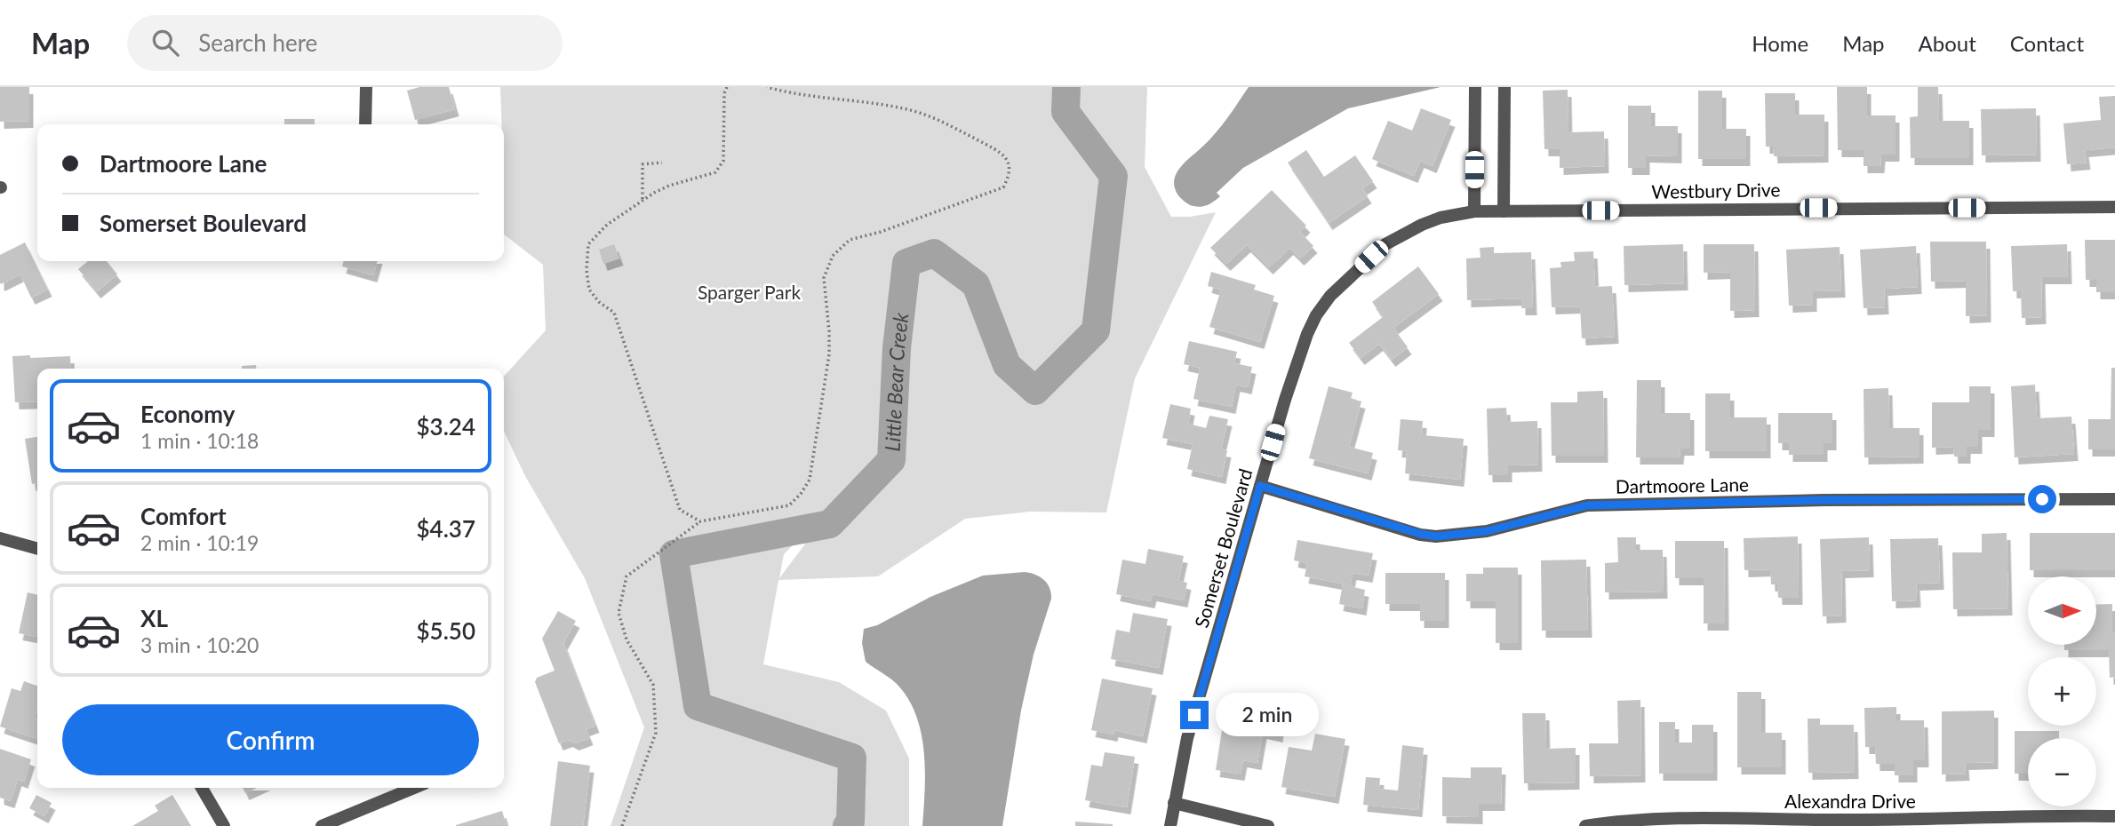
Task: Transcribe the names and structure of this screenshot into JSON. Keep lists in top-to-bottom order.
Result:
{
  "streets": {
    "street": [
      "Westbury Drive",
      "Dartmoore Lane",
      "Somerset Boulevard",
      "Alexandra Drive"
    ]
  },
  "crossings": [
    ["Westbury Drive", "Somerset Boulevard"],
    ["Dartmoore Lane", "Somerset Boulevard"]
  ],
  "water": ["Little Bear Creek"],
  "parks": ["Sparger Park"],
  "north": "right",
  "page": {
    "header": "Map",
    "search": "Search here",
    "nav": [
      "Home",
      "Map",
      "About",
      "Contact"
    ],
    "banner": ["Dartmoore Lane", "Somerset Boulevard"],
    "list": [
      {
        "name": "Economy",
        "note": "1 min · 10:18",
        "value": "$3.24"
      },
      {
        "name": "Comfort",
        "note": "2 min · 10:19",
        "value": "$4.37"
      },
      {
        "name": "XL",
        "note": "3 min · 10:20",
        "value": "$5.50"
      }
    ],
    "map_buttons": ["+", "−"],
    "buttons": "Confirm",
    "bubble": "2 min"
  }
}
